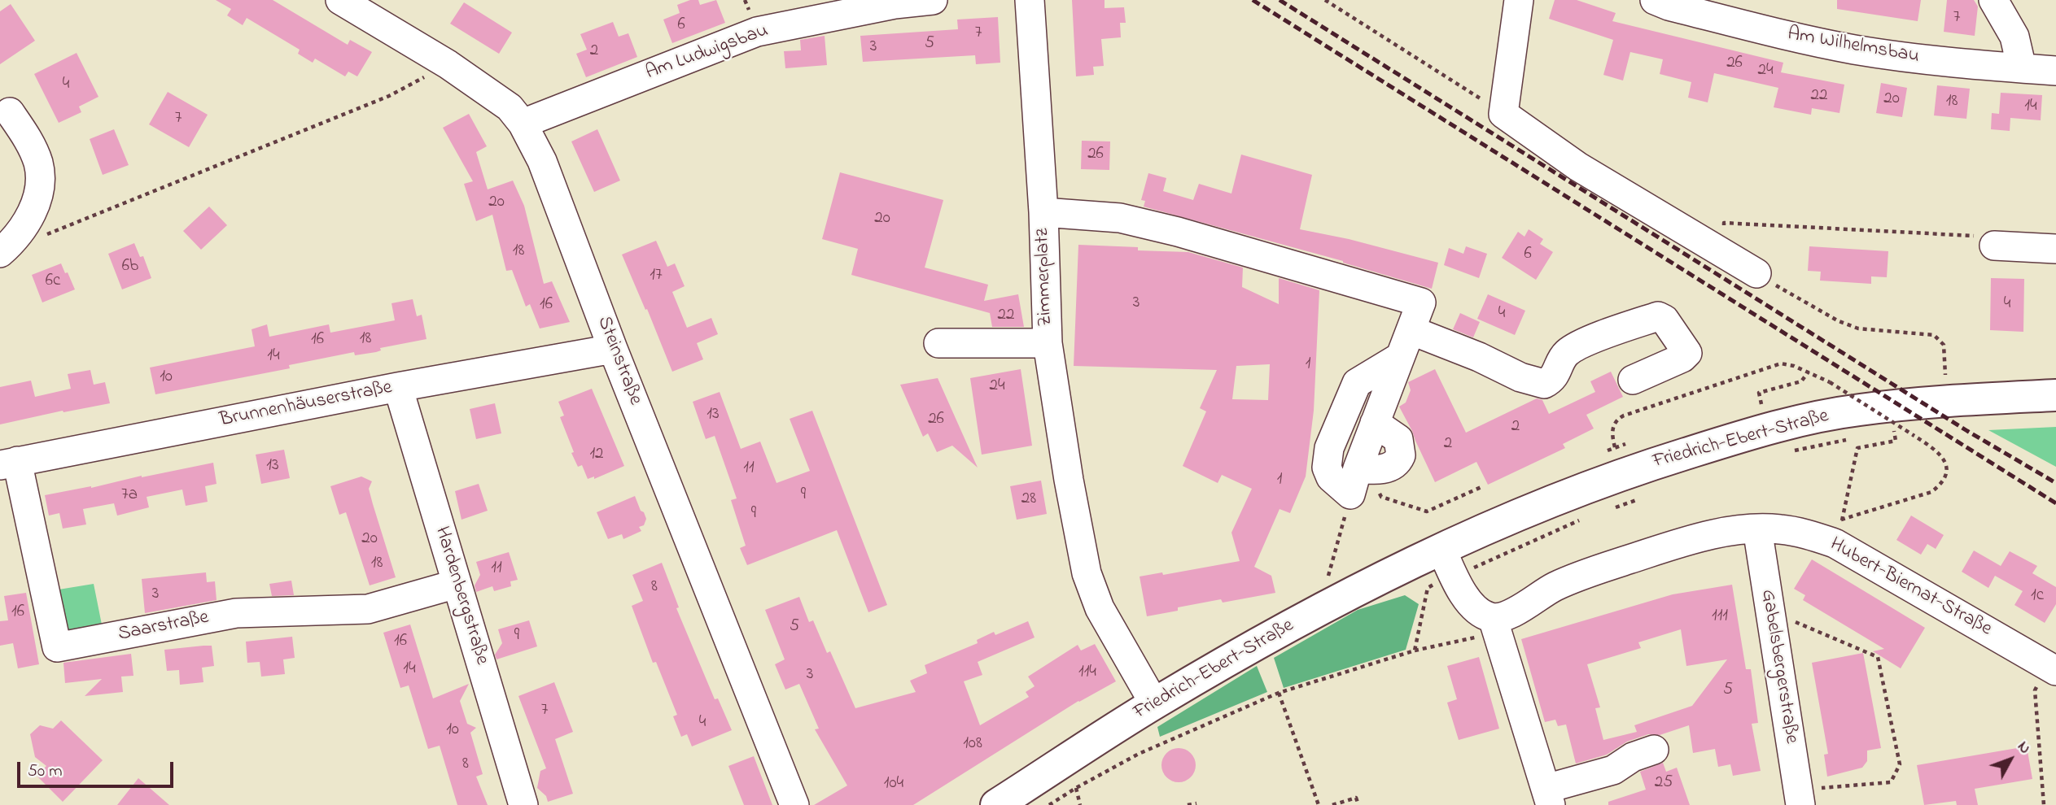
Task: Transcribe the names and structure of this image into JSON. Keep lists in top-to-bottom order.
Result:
{
  "streets": {
    "main road": ["Friedrich-Ebert-Straße"],
    "street": [
      "Am Wilhelmsbau",
      "Am Ludwigsbau",
      "Zimmerplatz",
      "Steinstraße",
      "Brunnenhäuserstraße",
      "Hubert-Biernat-Straße",
      "Hardenbergstraße",
      "Saarstraße",
      "Gabelsbergerstraße"
    ]
  },
  "crossings": [
    ["Am Ludwigsbau", "Steinstraße"],
    ["Zimmerplatz", "Friedrich-Ebert-Straße"],
    ["Steinstraße", "Brunnenhäuserstraße"],
    ["Brunnenhäuserstraße", "Hardenbergstraße"],
    ["Brunnenhäuserstraße", "Saarstraße"],
    ["Hubert-Biernat-Straße", "Gabelsbergerstraße"],
    ["Hardenbergstraße", "Saarstraße"]
  ],
  "house_numbers": [
    "7",
    "6",
    "7",
    "5",
    "3",
    "2",
    "26",
    "24",
    "4",
    "22",
    "20",
    "18",
    "14",
    "7",
    "26",
    "20",
    "20",
    "18",
    "6",
    "6b",
    "17",
    "6c",
    "3",
    "4",
    "16",
    "4",
    "22",
    "18",
    "16",
    "14",
    "1",
    "10",
    "24",
    "13",
    "26",
    "2",
    "2",
    "12",
    "13",
    "11",
    "1",
    "7a",
    "9",
    "28",
    "9",
    "20",
    "18",
    "11",
    "8",
    "3",
    "1c",
    "16",
    "111",
    "5",
    "9",
    "16",
    "14",
    "114",
    "3",
    "5",
    "7",
    "4",
    "10",
    "108",
    "8",
    "25",
    "104"
  ],
  "scale_bar": "50 m",
  "north": "top right"
}
